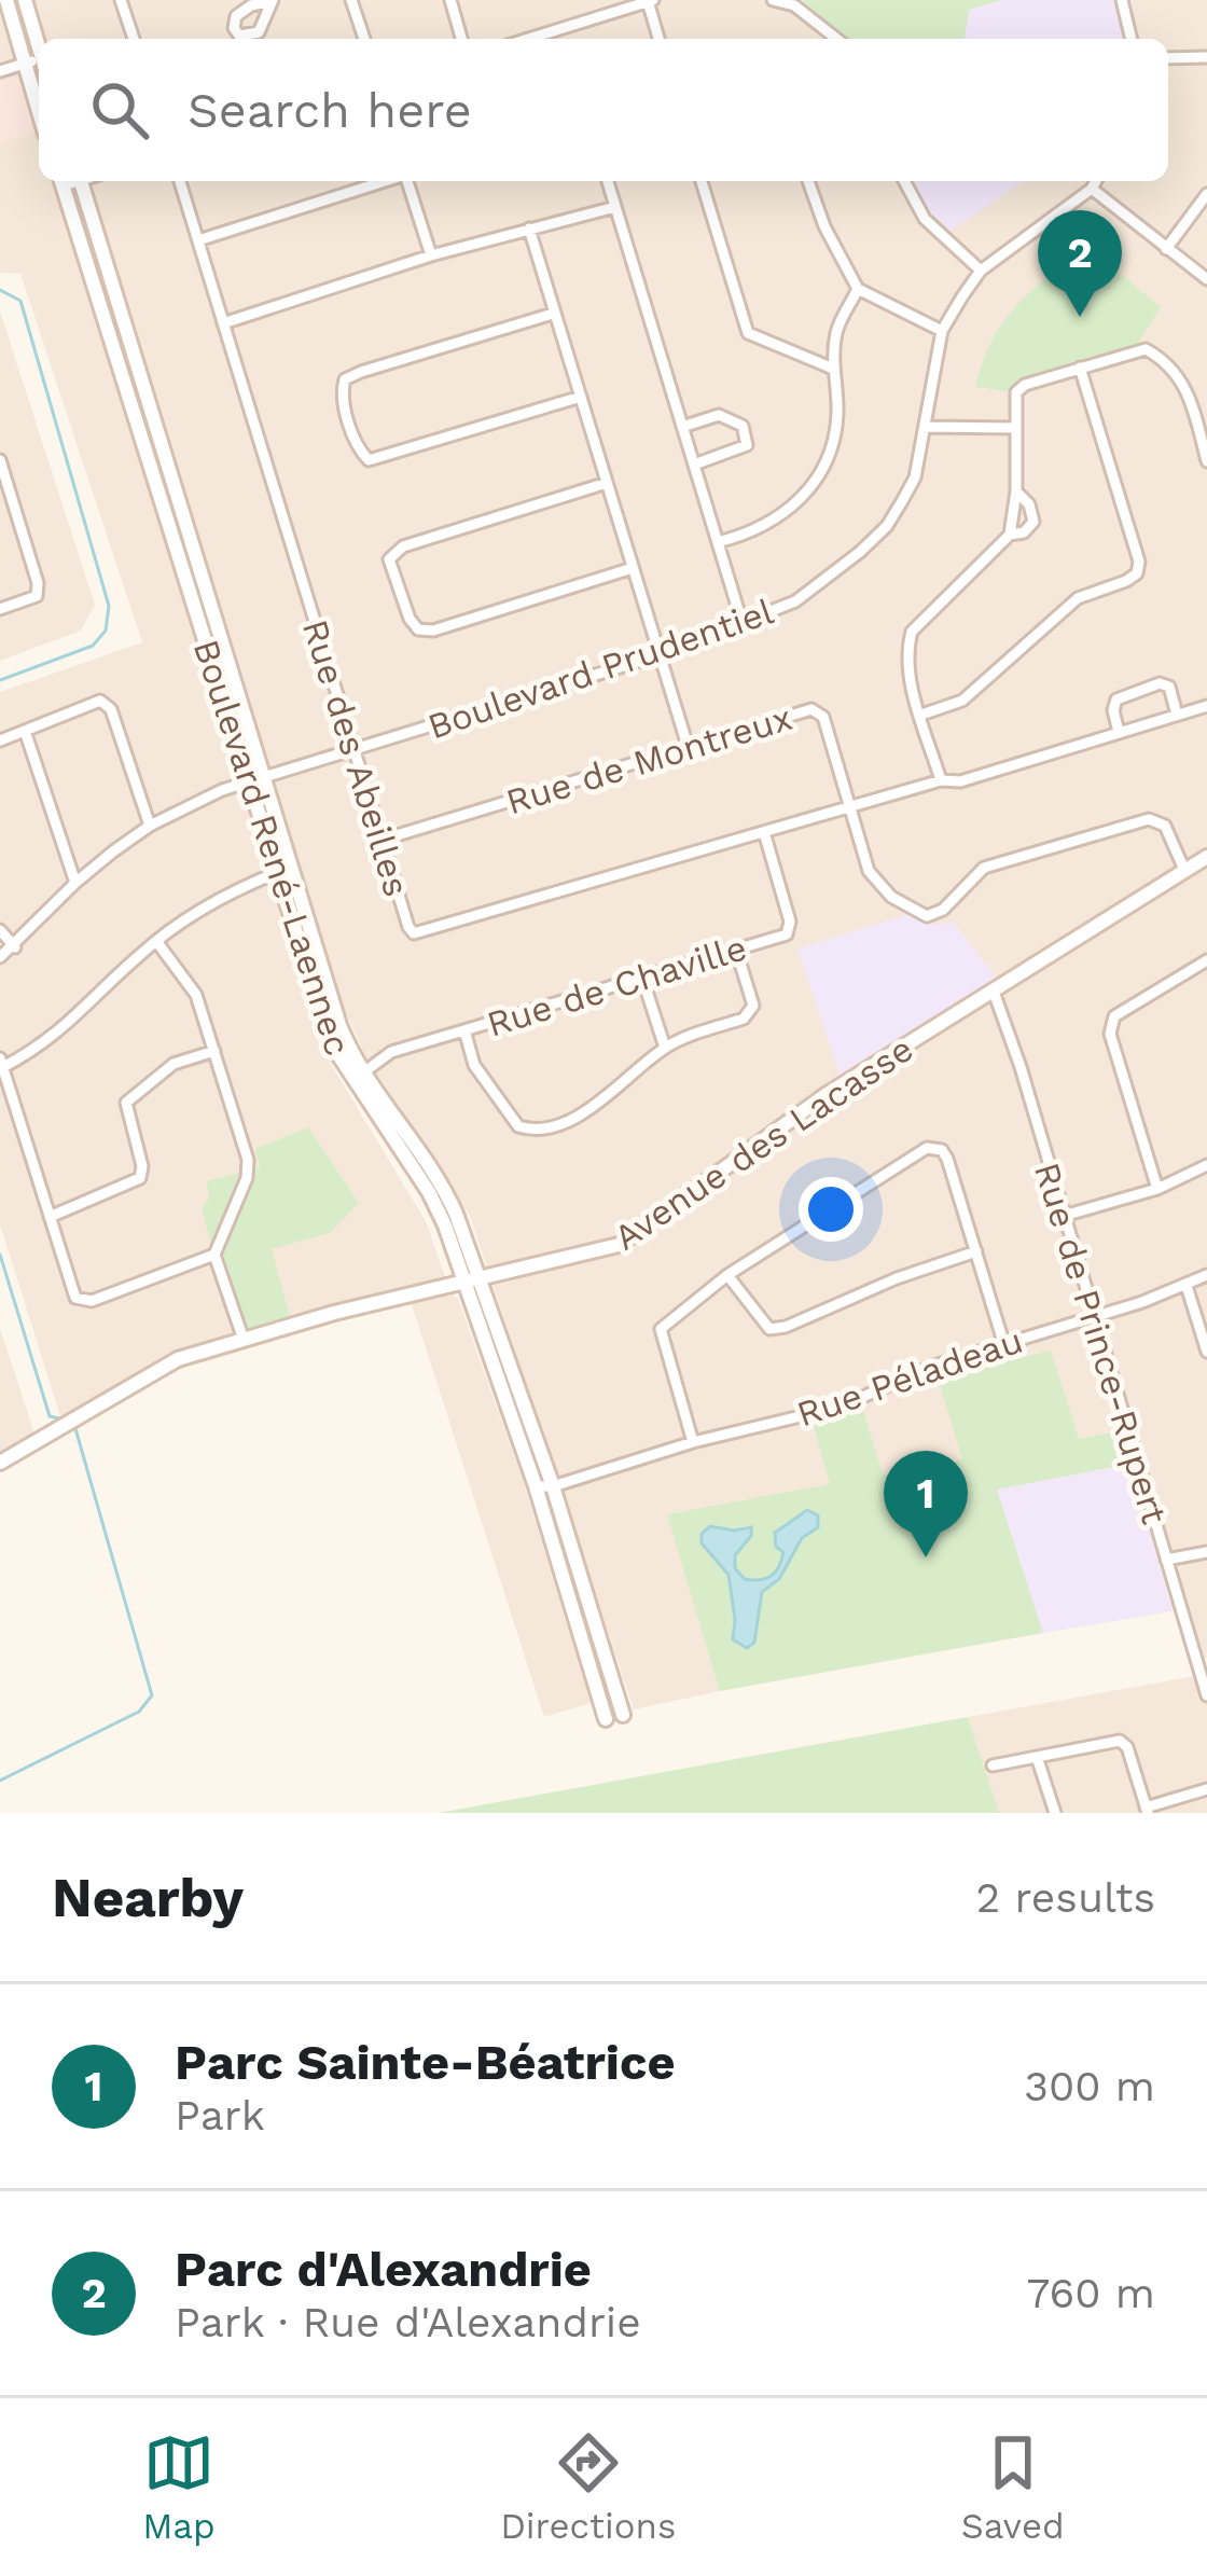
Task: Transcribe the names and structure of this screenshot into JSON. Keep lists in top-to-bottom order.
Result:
{
  "streets": {
    "street": [
      "Boulevard Prudentiel",
      "Rue des Abeilles",
      "Rue de Montreux",
      "Boulevard René-Laennec",
      "Rue de Chaville",
      "Avenue des Lacasse",
      "Rue de Prince-Rupert",
      "Rue Péladeau"
    ]
  },
  "crossings": [
    ["Boulevard Prudentiel", "Rue des Abeilles"],
    ["Boulevard Prudentiel", "Boulevard René-Laennec"],
    ["Rue des Abeilles", "Rue de Montreux"],
    ["Rue des Abeilles", "Rue de Chaville"],
    ["Boulevard René-Laennec", "Rue de Chaville"],
    ["Boulevard René-Laennec", "Avenue des Lacasse"],
    ["Boulevard René-Laennec", "Rue Péladeau"],
    ["Avenue des Lacasse", "Rue de Prince-Rupert"],
    ["Rue de Prince-Rupert", "Rue Péladeau"]
  ],
  "page": {
    "search": "Search here",
    "pins": ["2", "1"],
    "heading": ["Nearby", "2 results"],
    "list": [
      {
        "mark": "1",
        "name": "Parc Sainte-Béatrice",
        "note": "Park",
        "value": "300 m"
      },
      {
        "mark": "2",
        "name": "Parc d'Alexandrie",
        "note": "Park · Rue d'Alexandrie",
        "value": "760 m"
      }
    ],
    "nav": ["Map", "Directions", "Saved"]
  }
}
